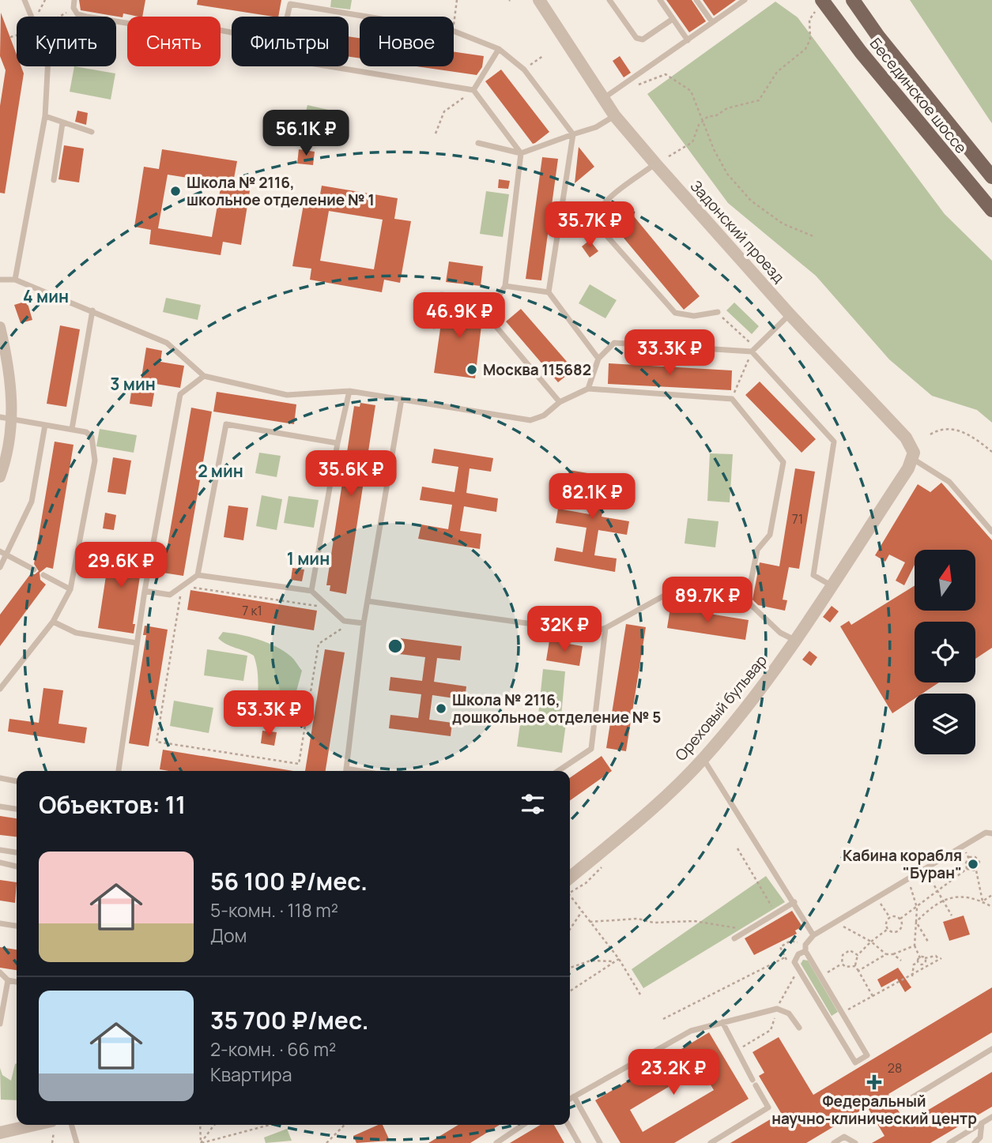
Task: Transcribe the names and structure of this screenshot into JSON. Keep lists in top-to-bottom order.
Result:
{
  "streets": {
    "main road": ["Бесединское шоссе"],
    "street": ["Задонский проезд", "Ореховый бульвар"]
  },
  "crossings": [
    ["Задонский проезд", "Ореховый бульвар"]
  ],
  "places": {
    "other": [
      "Школа № 2116, школьное отделение № 1",
      "Москва 115682",
      "Школа № 2116, дошкольное отделение № 5",
      "Кабина корабля \"Буран\""
    ],
    "health": ["Федеральный научно-клинический центр"]
  },
  "house_numbers": ["71", "7 к1", "28"],
  "north": "top",
  "page": {
    "chip": [
      "Купить",
      "Снять",
      "Фильтры",
      "Новое"
    ],
    "price": [
      "56.1K ₽",
      "35.7K ₽",
      "46.9K ₽",
      "33.3K ₽",
      "35.6K ₽",
      "82.1K ₽",
      "29.6K ₽",
      "89.7K ₽",
      "32K ₽",
      "53.3K ₽",
      "23.2K ₽"
    ],
    "heading": "Объектов: 11",
    "list": [
      {
        "name": "56 100 ₽/мес.",
        "note": "5-комн. · 118 m² · Дом"
      },
      {
        "name": "35 700 ₽/мес.",
        "note": "2-комн. · 66 m² · Квартира"
      }
    ]
  },
  "rings": [
    "4 мин",
    "3 мин",
    "2 мин",
    "1 мин"
  ]
}
